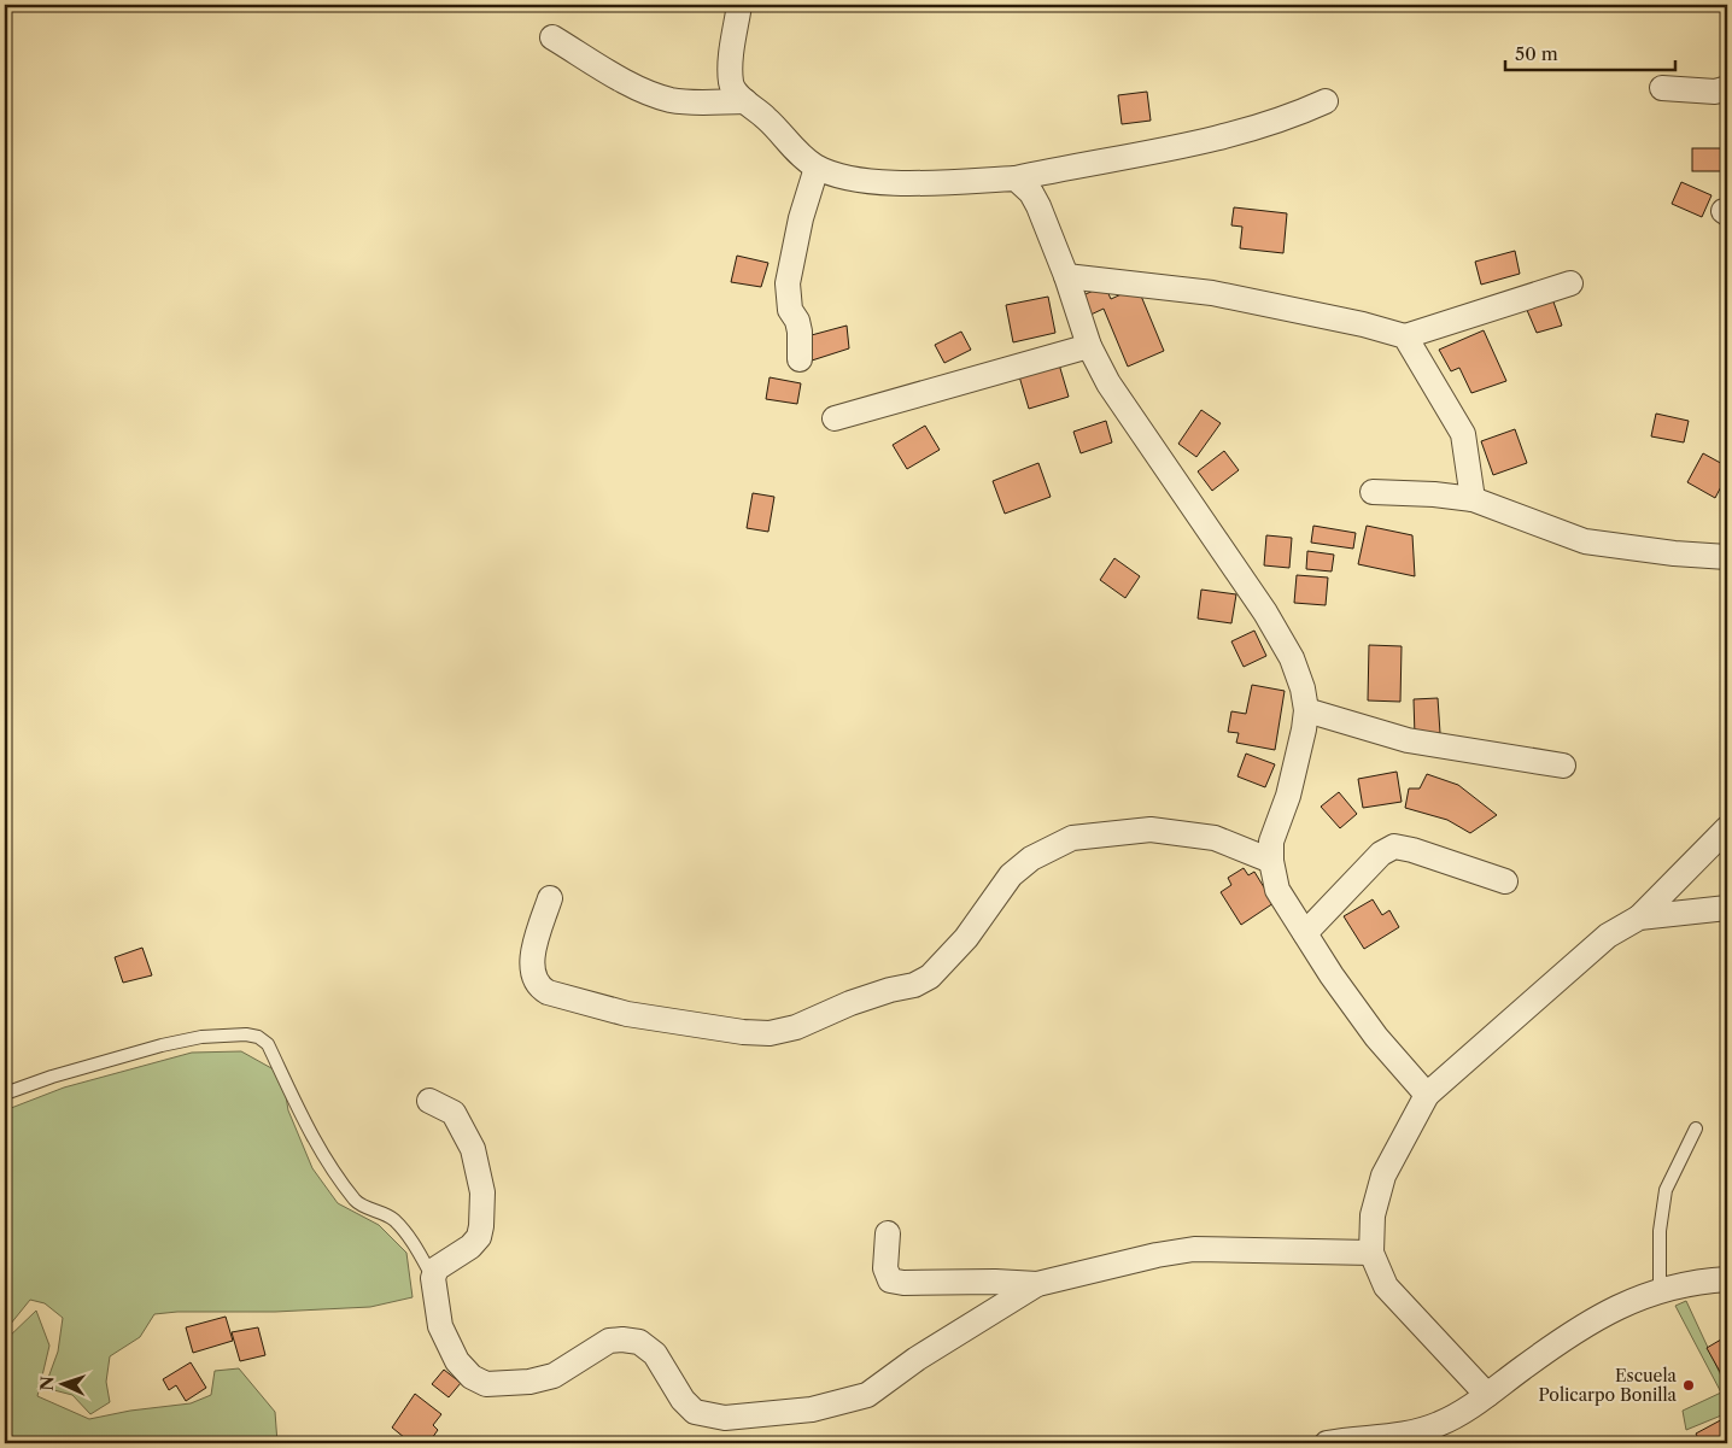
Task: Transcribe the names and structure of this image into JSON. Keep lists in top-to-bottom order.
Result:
{
  "places": ["Escuela Policarpo Bonilla"],
  "scale_bar": "50 m",
  "north": "left"
}
